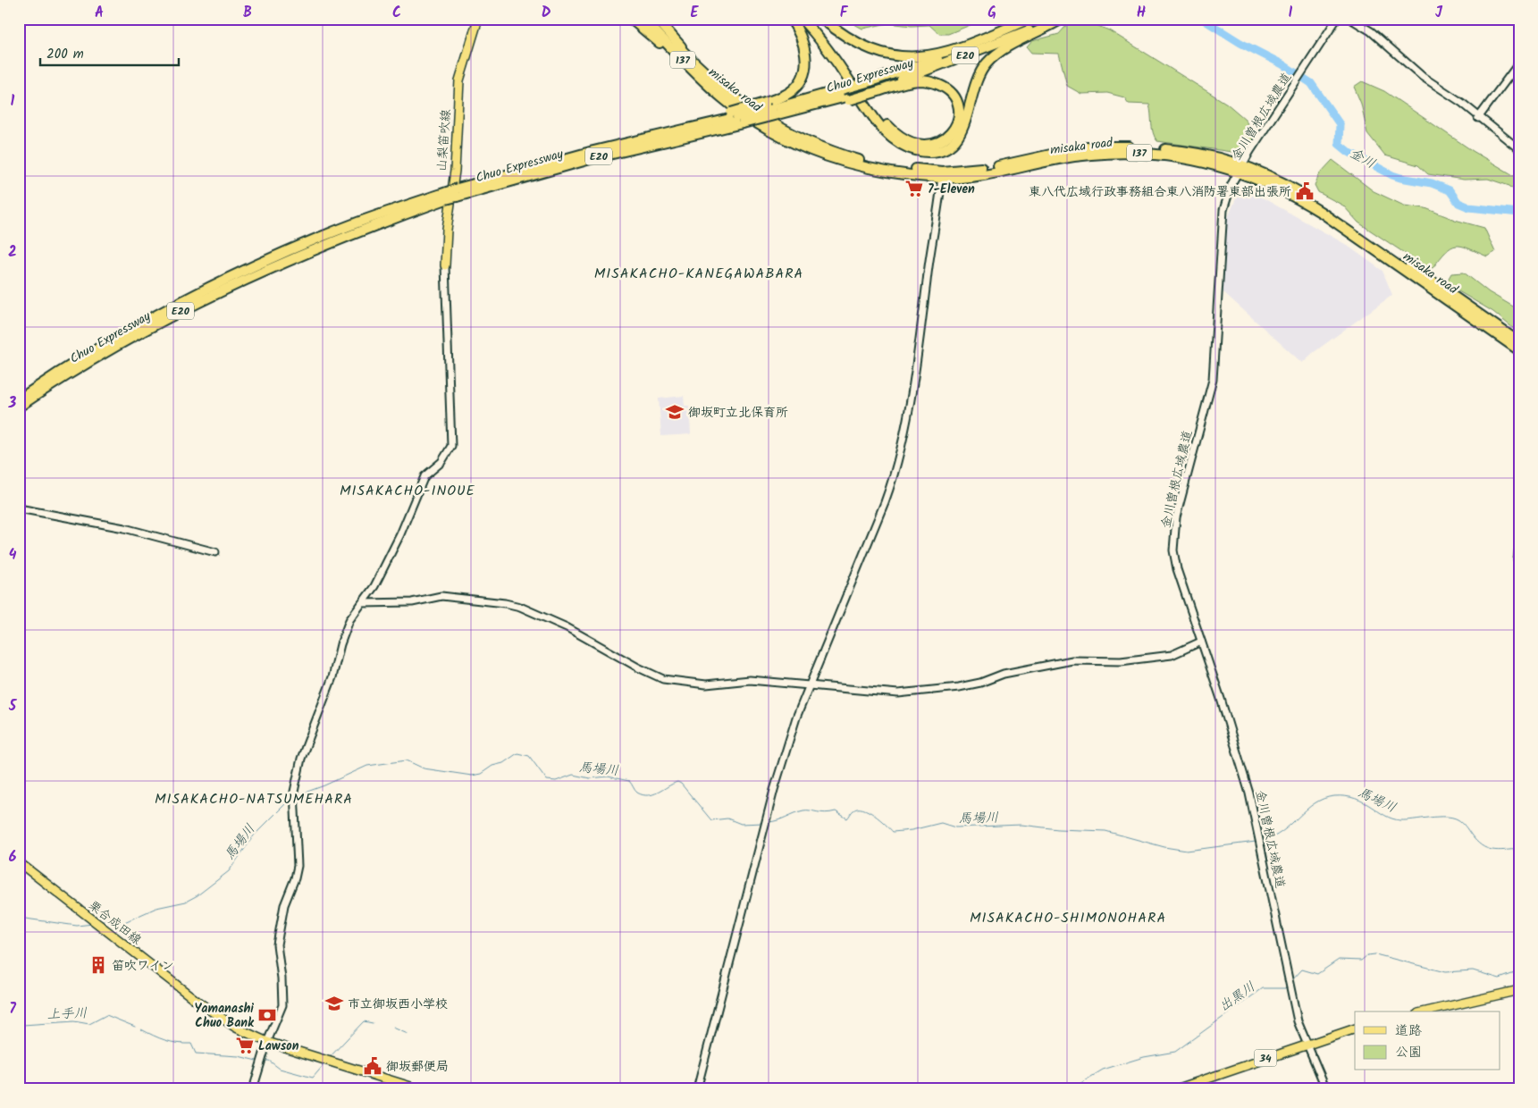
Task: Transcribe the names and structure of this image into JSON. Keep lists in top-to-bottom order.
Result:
{
  "streets": {
    "highway": [
      "E20",
      "137",
      "Chuo Expressway",
      "misaka road"
    ],
    "main road": ["山梨笛吹線", "栗合成田線", "34"],
    "street": ["金川曽根広域農道"]
  },
  "crossings": [
    ["misaka road", "金川曽根広域農道"],
    ["金川曽根広域農道", "34"]
  ],
  "districts": [
    "MISAKACHO-KANEGAWABARA",
    "MISAKACHO-INOUE",
    "MISAKACHO-NATSUMEHARA",
    "MISAKACHO-SHIMONOHARA"
  ],
  "water": [
    "金川",
    "馬場川",
    "出黒川",
    "上手川"
  ],
  "places": {
    "supermarket": ["7-Eleven", "Lawson"],
    "public building": ["東八代広域行政事務組合東八消防署東部出張所", "御坂郵便局"],
    "school or university": ["御坂町立北保育所", "市立御坂西小学校"],
    "building": ["笛吹ワイン"],
    "bank": ["Yamanashi Chuo Bank"]
  },
  "legend": ["道路", "公園"],
  "scale_bar": "200 m",
  "grid": {
    "columns": [
      "A",
      "B",
      "C",
      "D",
      "E",
      "F",
      "G",
      "H",
      "I",
      "J"
    ],
    "rows": [
      "1",
      "2",
      "3",
      "4",
      "5",
      "6",
      "7"
    ]
  }
}
